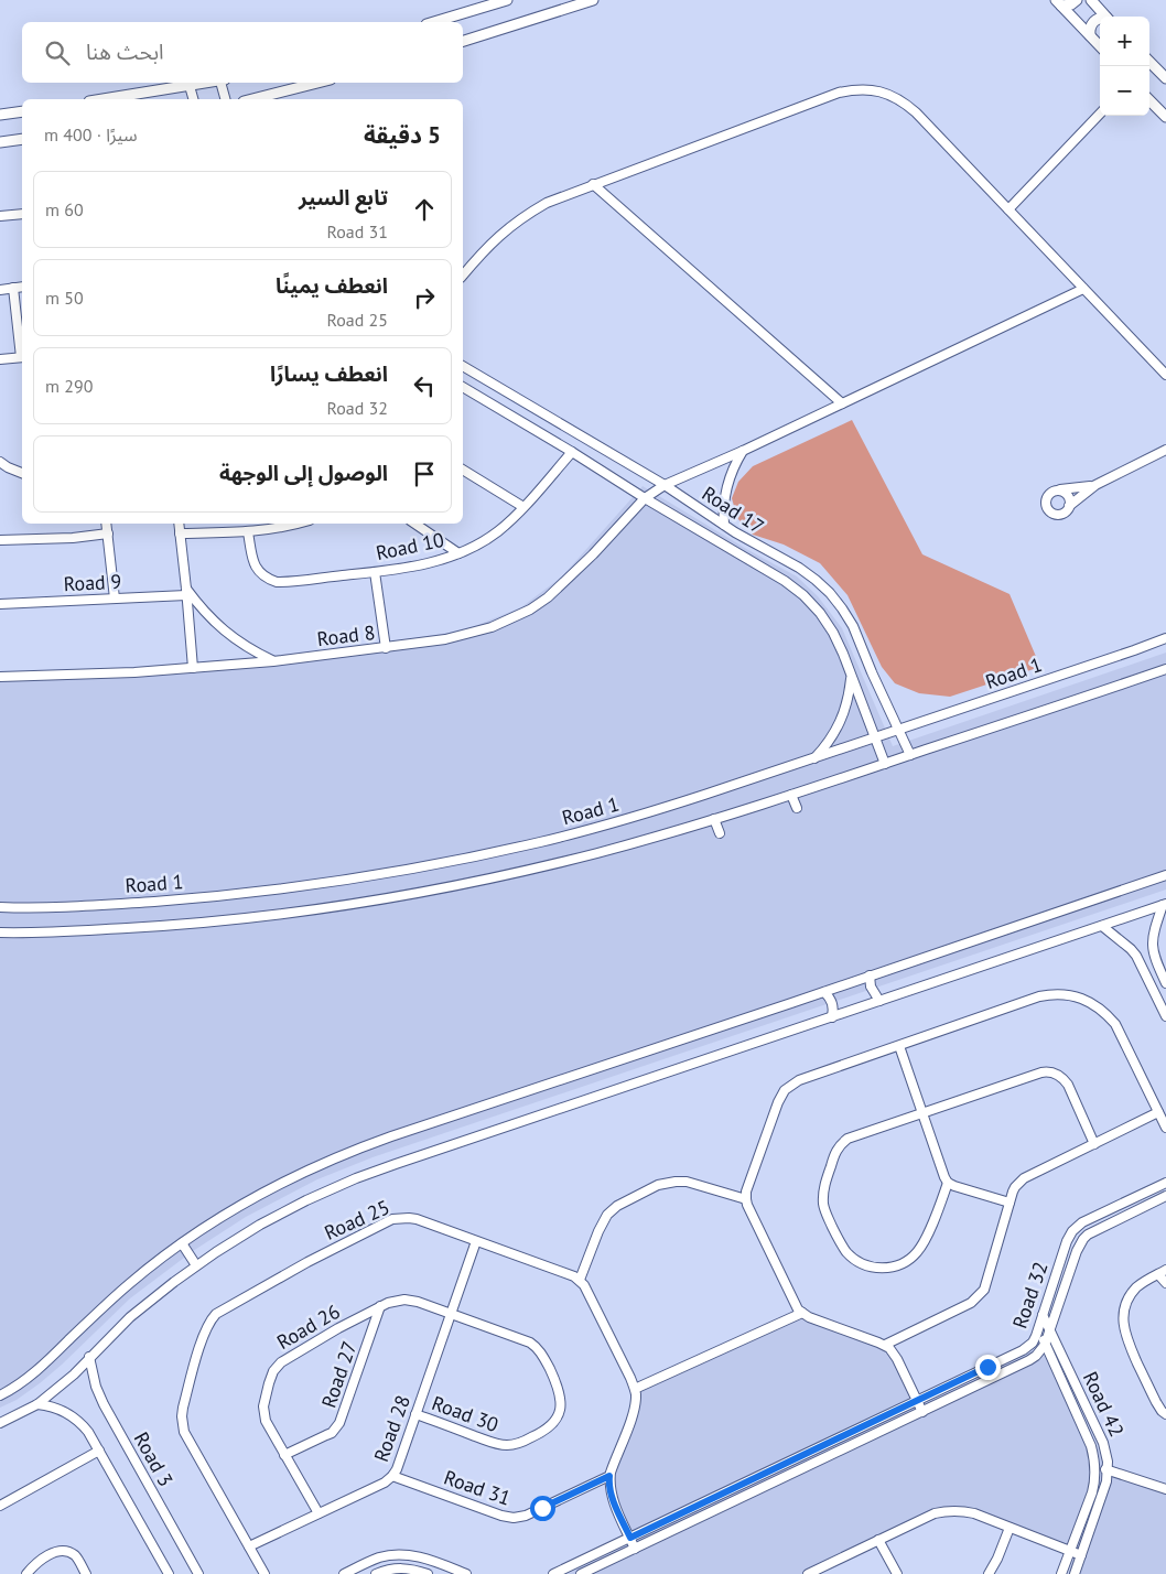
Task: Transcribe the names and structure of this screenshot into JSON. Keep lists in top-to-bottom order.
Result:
{
  "streets": {
    "street": [
      "Road 17",
      "Road 10",
      "Road 9",
      "Road 8",
      "Road 1",
      "Road 25",
      "Road 32",
      "Road 26",
      "Road 27",
      "Road 42",
      "Road 30",
      "Road 28",
      "Road 3",
      "Road 31"
    ]
  },
  "crossings": [
    ["Road 17", "Road 10"],
    ["Road 17", "Road 8"],
    ["Road 17", "Road 1"],
    ["Road 25", "Road 28"],
    ["Road 32", "Road 42"],
    ["Road 26", "Road 27"],
    ["Road 26", "Road 30"],
    ["Road 26", "Road 28"],
    ["Road 30", "Road 28"],
    ["Road 28", "Road 31"]
  ],
  "page": {
    "map_buttons": ["+", "−"],
    "search": "ابحث هنا",
    "heading": ["5 دقيقة", "سيرًا · 400 m"],
    "list": [
      ["تابع السير", "Road 31", "60 m"],
      ["انعطف يمينًا", "Road 25", "50 m"],
      ["انعطف يسارًا", "Road 32", "290 m"],
      "الوصول إلى الوجهة"
    ]
  }
}
